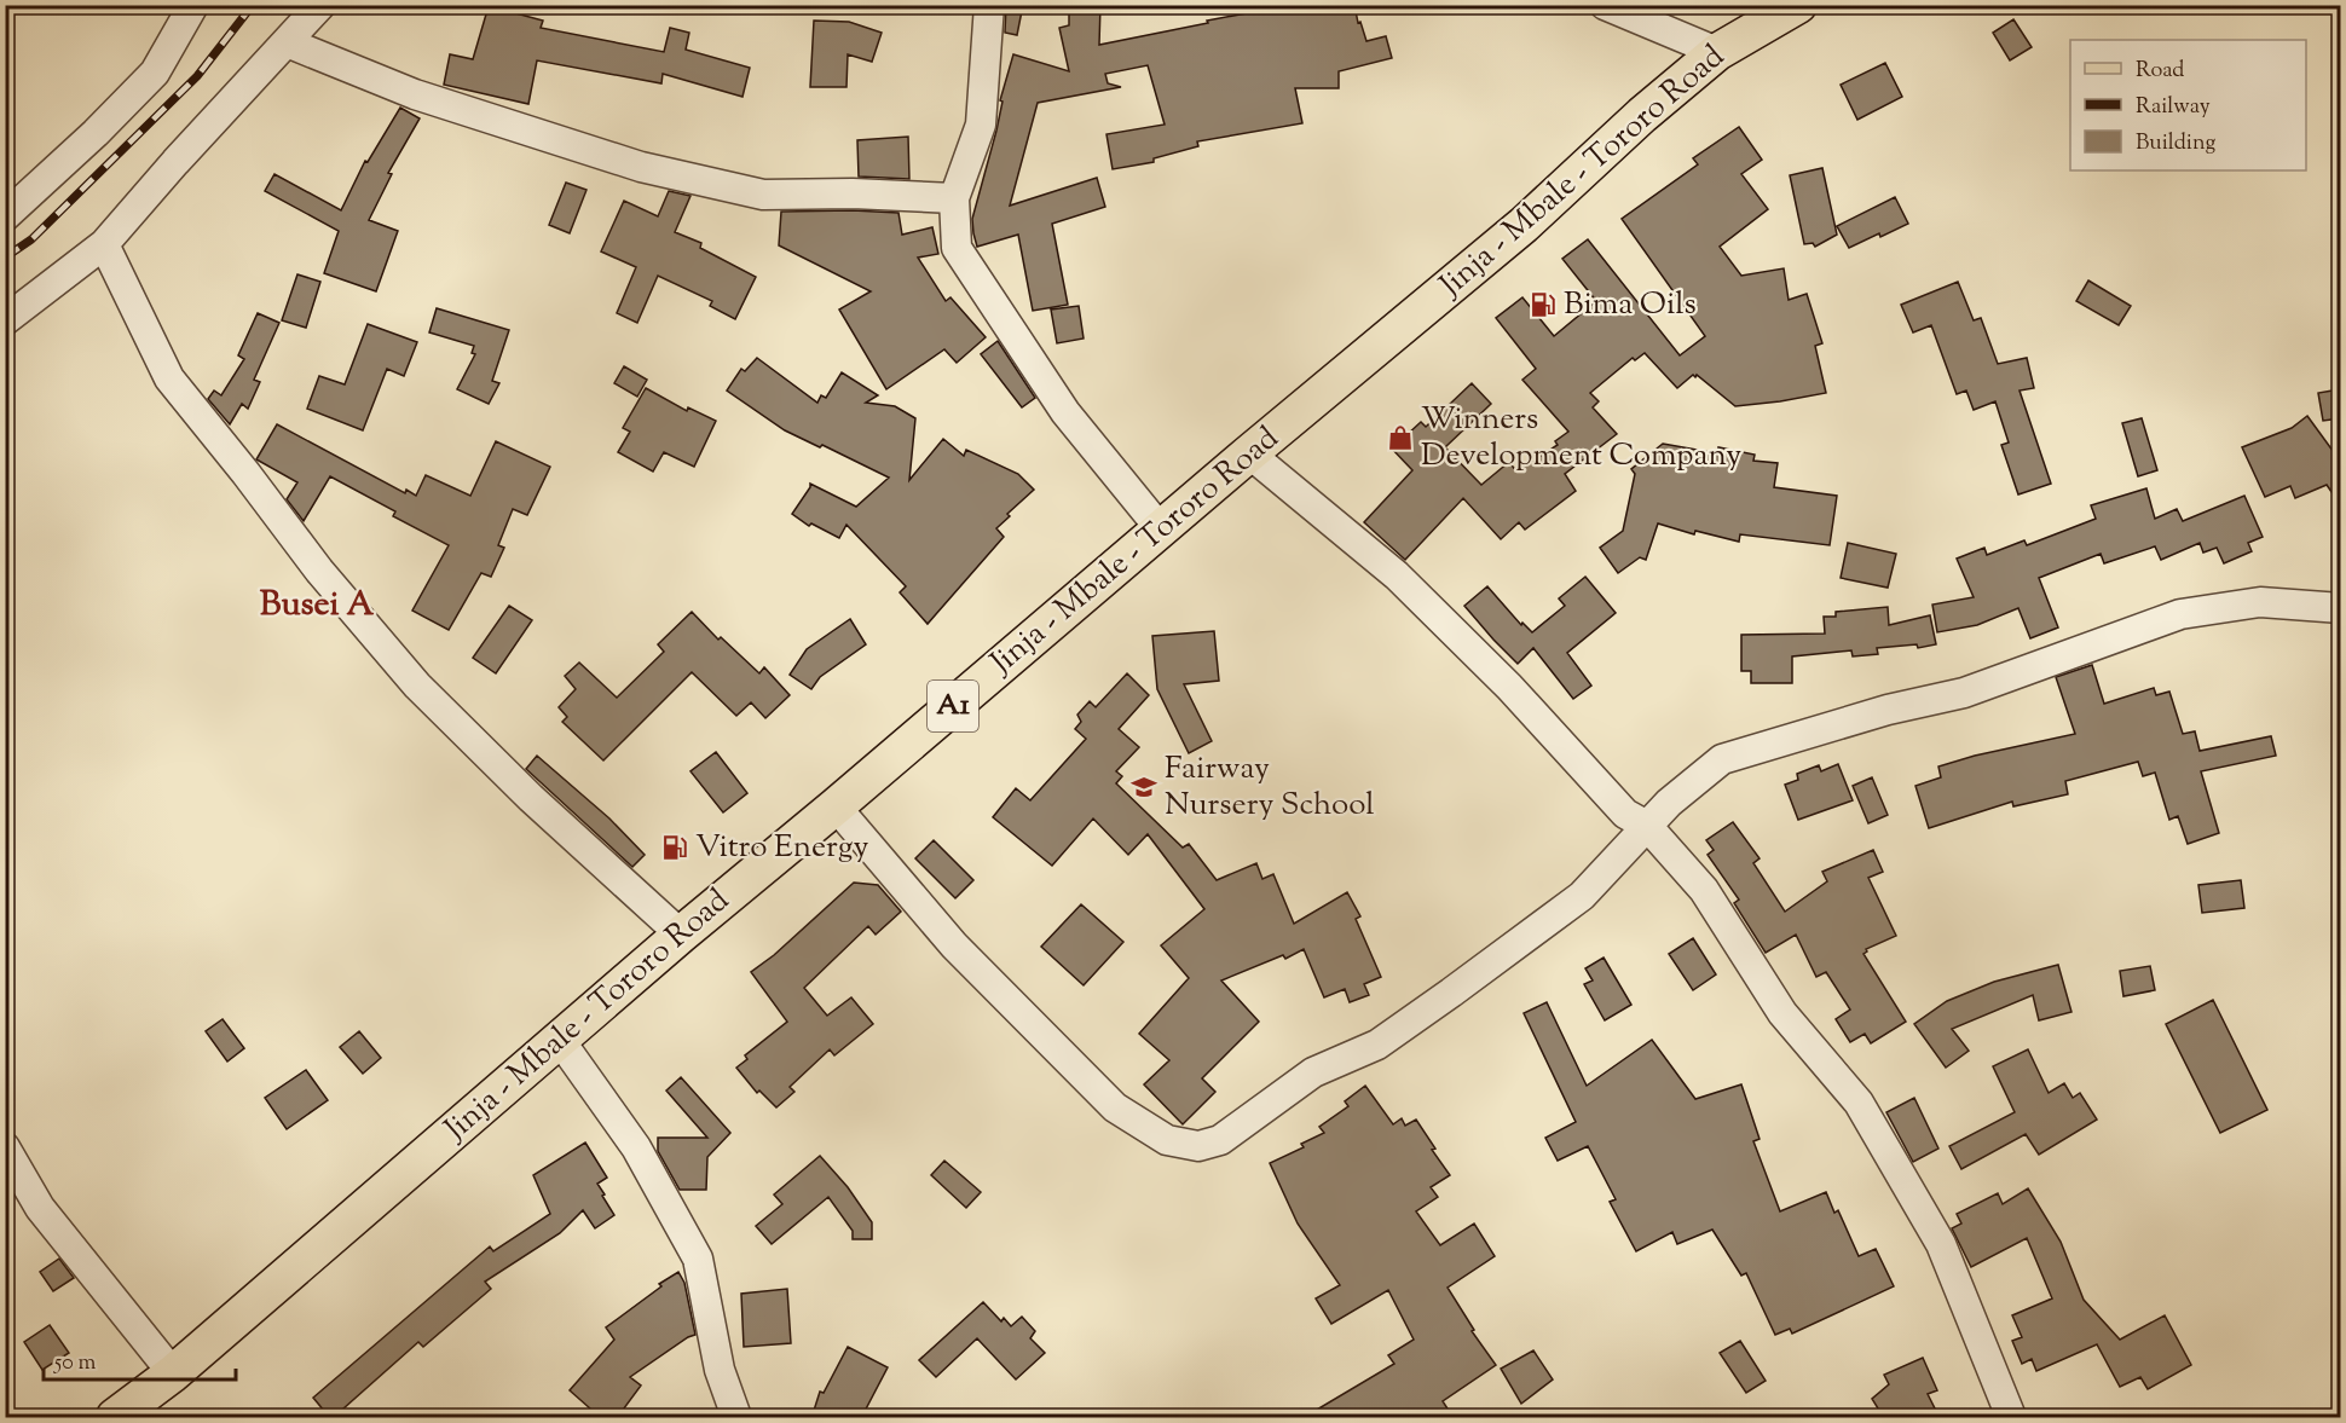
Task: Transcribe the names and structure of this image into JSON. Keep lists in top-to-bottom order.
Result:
{
  "streets": {
    "main road": ["Jinja - Mbale - Tororo Road", "A1"]
  },
  "districts": ["Busei A"],
  "places": {
    "fuel station": ["Bima Oils", "Vitro Energy"],
    "shop": ["Winners Development Company"],
    "school or university": ["Fairway Nursery School"]
  },
  "legend": ["Road", "Railway", "Building"],
  "scale_bar": "50 m"
}
